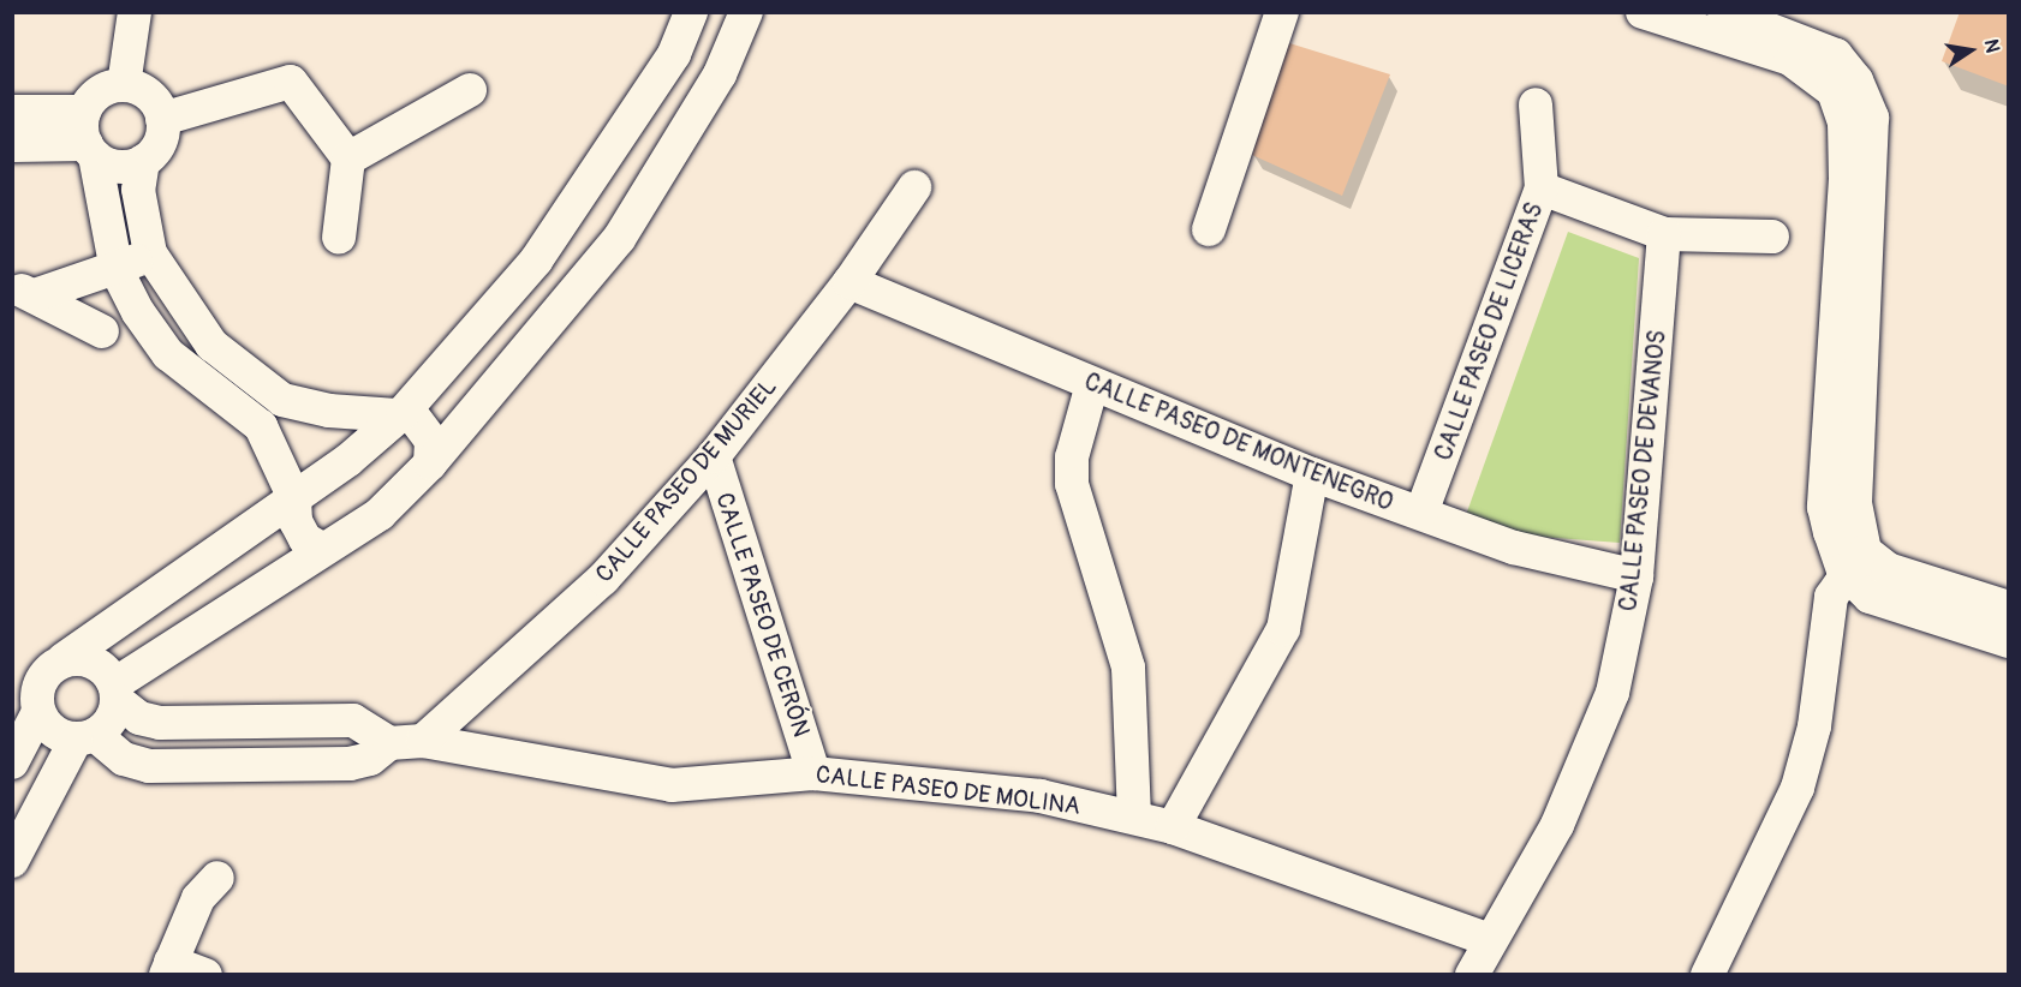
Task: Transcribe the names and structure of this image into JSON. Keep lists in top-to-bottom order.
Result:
{
  "streets": {
    "street": [
      "CALLE PASEO DE LICERAS",
      "CALLE PASEO DE MONTENEGRO",
      "CALLE PASEO DE DEVANOS",
      "CALLE PASEO DE MURIEL",
      "CALLE PASEO DE CERÓN",
      "CALLE PASEO DE MOLINA"
    ]
  },
  "crossings": [
    ["CALLE PASEO DE LICERAS", "CALLE PASEO DE MONTENEGRO"],
    ["CALLE PASEO DE MONTENEGRO", "CALLE PASEO DE DEVANOS"],
    ["CALLE PASEO DE MONTENEGRO", "CALLE PASEO DE MURIEL"],
    ["CALLE PASEO DE DEVANOS", "CALLE PASEO DE MOLINA"],
    ["CALLE PASEO DE MURIEL", "CALLE PASEO DE CERÓN"],
    ["CALLE PASEO DE MURIEL", "CALLE PASEO DE MOLINA"],
    ["CALLE PASEO DE CERÓN", "CALLE PASEO DE MOLINA"]
  ],
  "north": "right"
}
